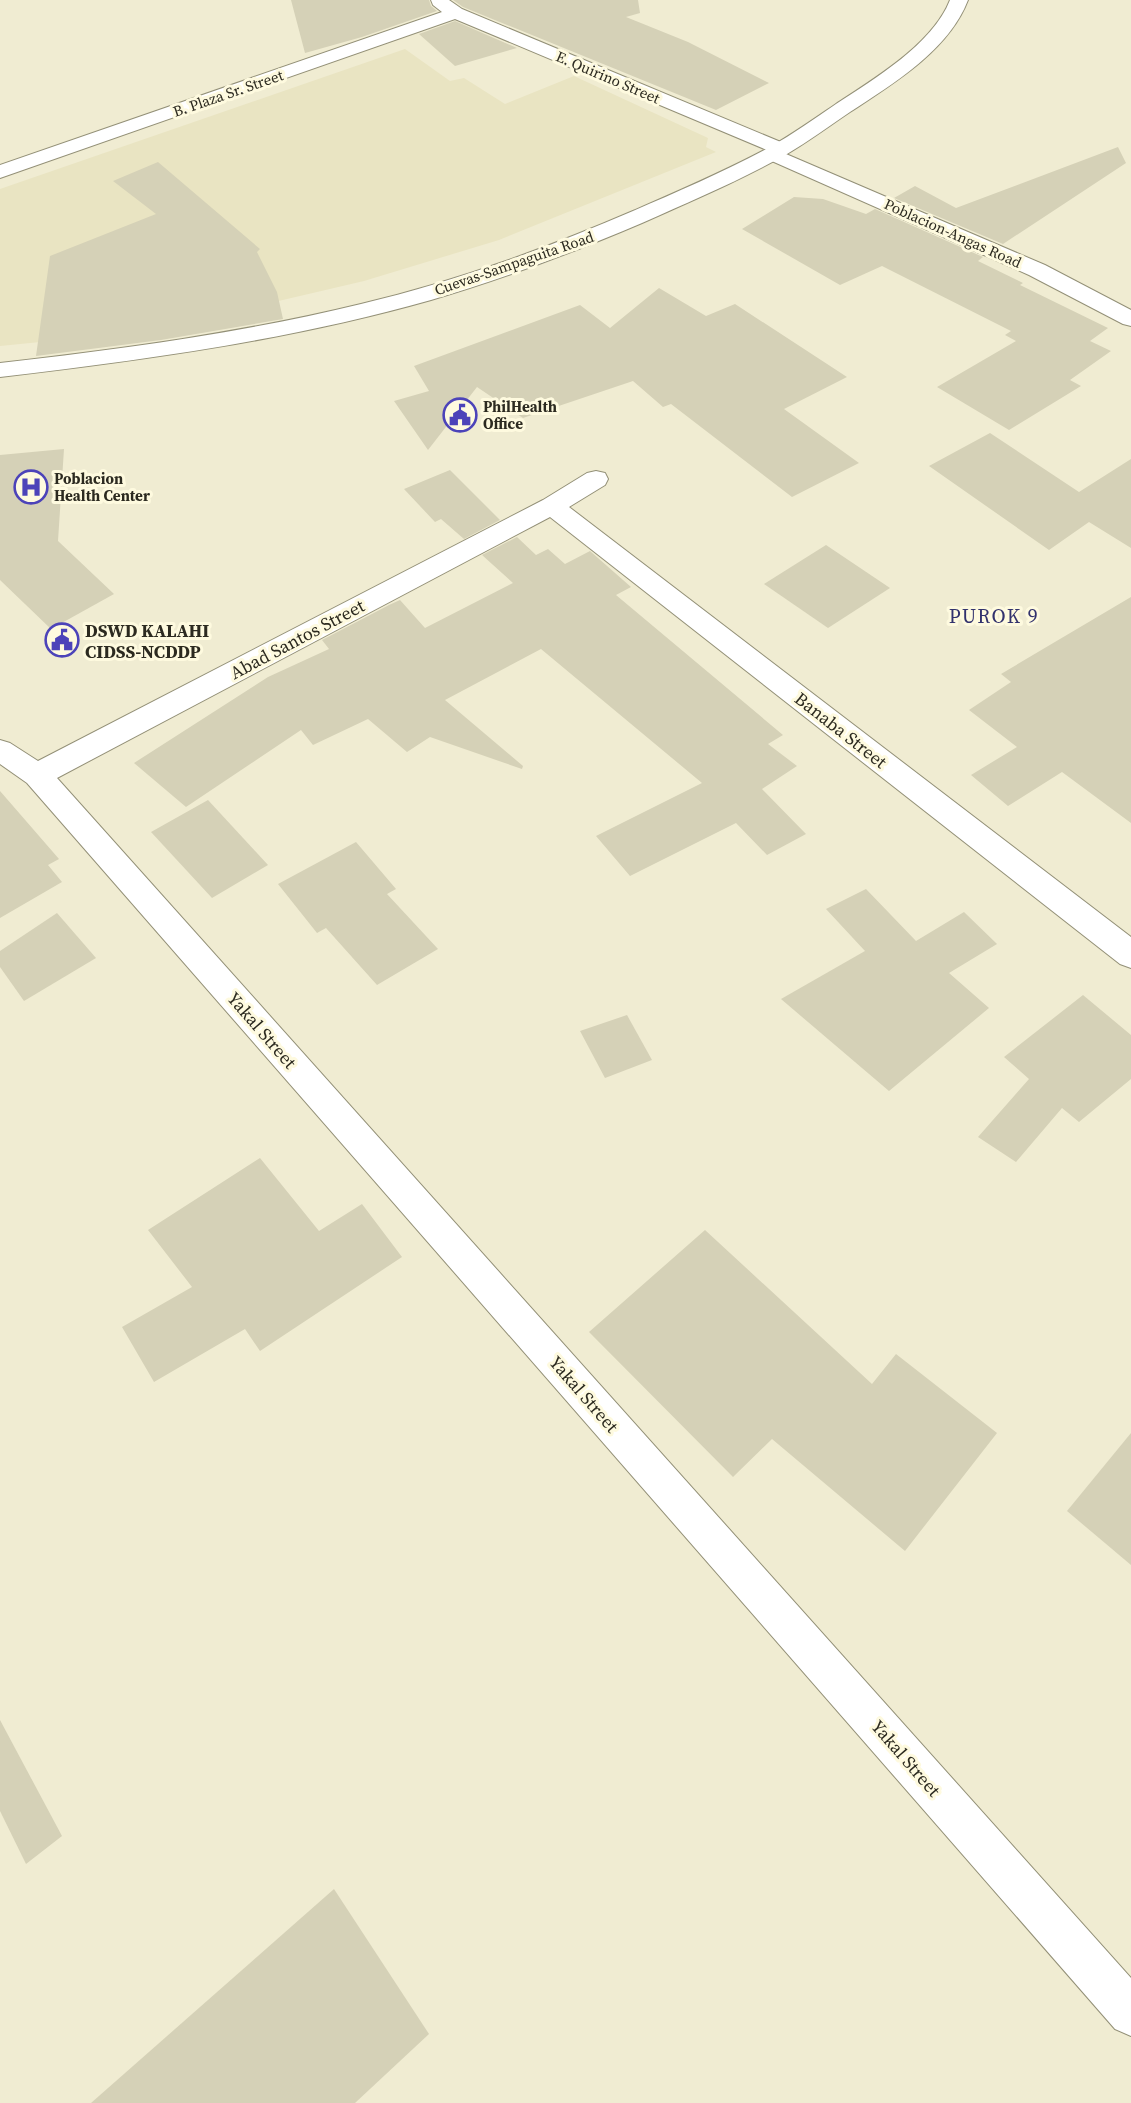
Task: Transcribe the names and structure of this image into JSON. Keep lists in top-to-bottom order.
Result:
{
  "streets": {
    "street": [
      "E. Quirino Street",
      "B. Plaza Sr. Street",
      "Poblacion-Angas Road",
      "Cuevas-Sampaguita Road",
      "Abad Santos Street",
      "Banaba Street",
      "Yakal Street"
    ]
  },
  "crossings": [
    ["E. Quirino Street", "B. Plaza Sr. Street"],
    ["E. Quirino Street", "Poblacion-Angas Road"],
    ["E. Quirino Street", "Cuevas-Sampaguita Road"],
    ["Poblacion-Angas Road", "Cuevas-Sampaguita Road"],
    ["Abad Santos Street", "Banaba Street"],
    ["Abad Santos Street", "Yakal Street"]
  ],
  "districts": ["PUROK 9"],
  "places": {
    "public building": ["PhilHealth Office", "DSWD KALAHI CIDSS-NCDDP"],
    "hospital": ["Poblacion Health Center"]
  }
}
